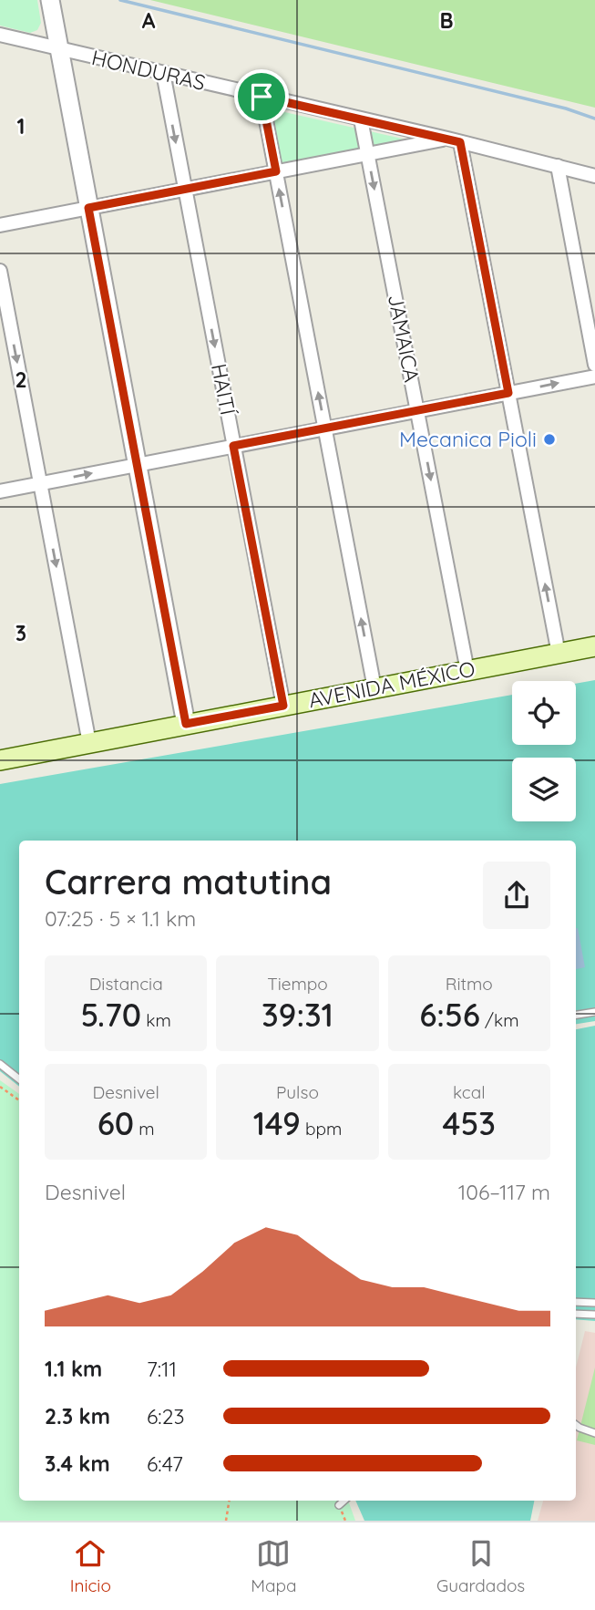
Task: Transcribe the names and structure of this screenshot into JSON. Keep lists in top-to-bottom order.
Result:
{
  "streets": {
    "main road": ["AVENIDA MÉXICO"],
    "street": ["HONDURAS", "JAMAICA", "HAITÍ"]
  },
  "crossings": [
    ["HONDURAS", "JAMAICA"],
    ["HONDURAS", "HAITÍ"],
    ["JAMAICA", "AVENIDA MÉXICO"],
    ["HAITÍ", "AVENIDA MÉXICO"]
  ],
  "places": ["Mecanica Pioli"],
  "page": {
    "heading": ["Carrera matutina", "07:25 · 5 × 1.1 km"],
    "stats": [
      ["Distancia", "5.70 km"],
      ["Tiempo", "39:31"],
      ["Ritmo", "6:56 /km"],
      ["Desnivel", "60 m"],
      ["Pulso", "149 bpm"],
      ["kcal", "453"]
    ],
    "chart": ["Desnivel", "106–117 m"],
    "list": [
      {
        "name": "1.1 km",
        "note": "7:11"
      },
      {
        "name": "2.3 km",
        "note": "6:23"
      },
      {
        "name": "3.4 km",
        "note": "6:47"
      }
    ],
    "tabs": ["Inicio", "Mapa", "Guardados"]
  },
  "grid": {
    "columns": ["A", "B"],
    "rows": ["1", "2", "3"]
  }
}
